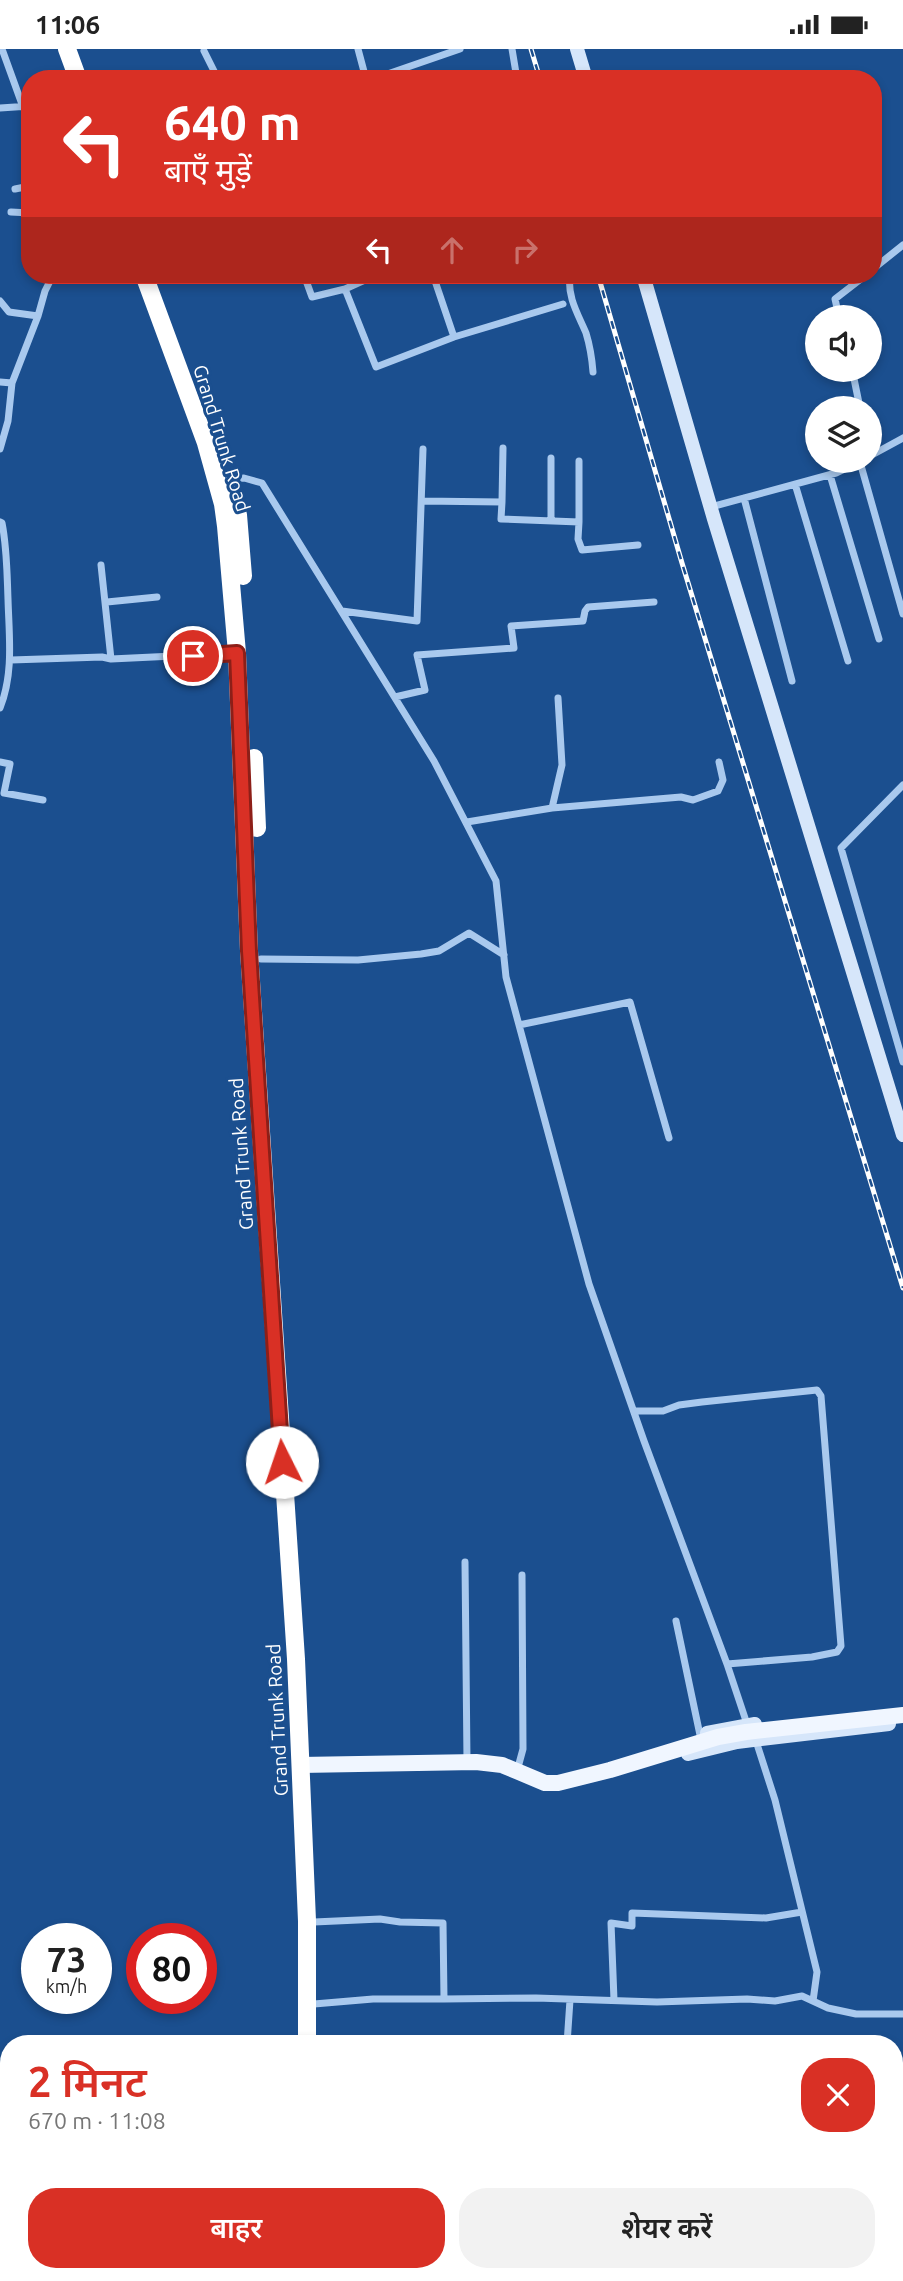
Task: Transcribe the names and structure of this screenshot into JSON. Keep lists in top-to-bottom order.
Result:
{
  "streets": {
    "highway": ["Grand Trunk Road"]
  },
  "page": {
    "status": "11:06",
    "turn": ["640 m", "बाएँ मुड़ें"],
    "speed": "73 km/h",
    "limit": "80",
    "heading": ["2 मिनट", "670 m · 11:08"],
    "buttons": ["बाहर", "शेयर करें"]
  }
}
